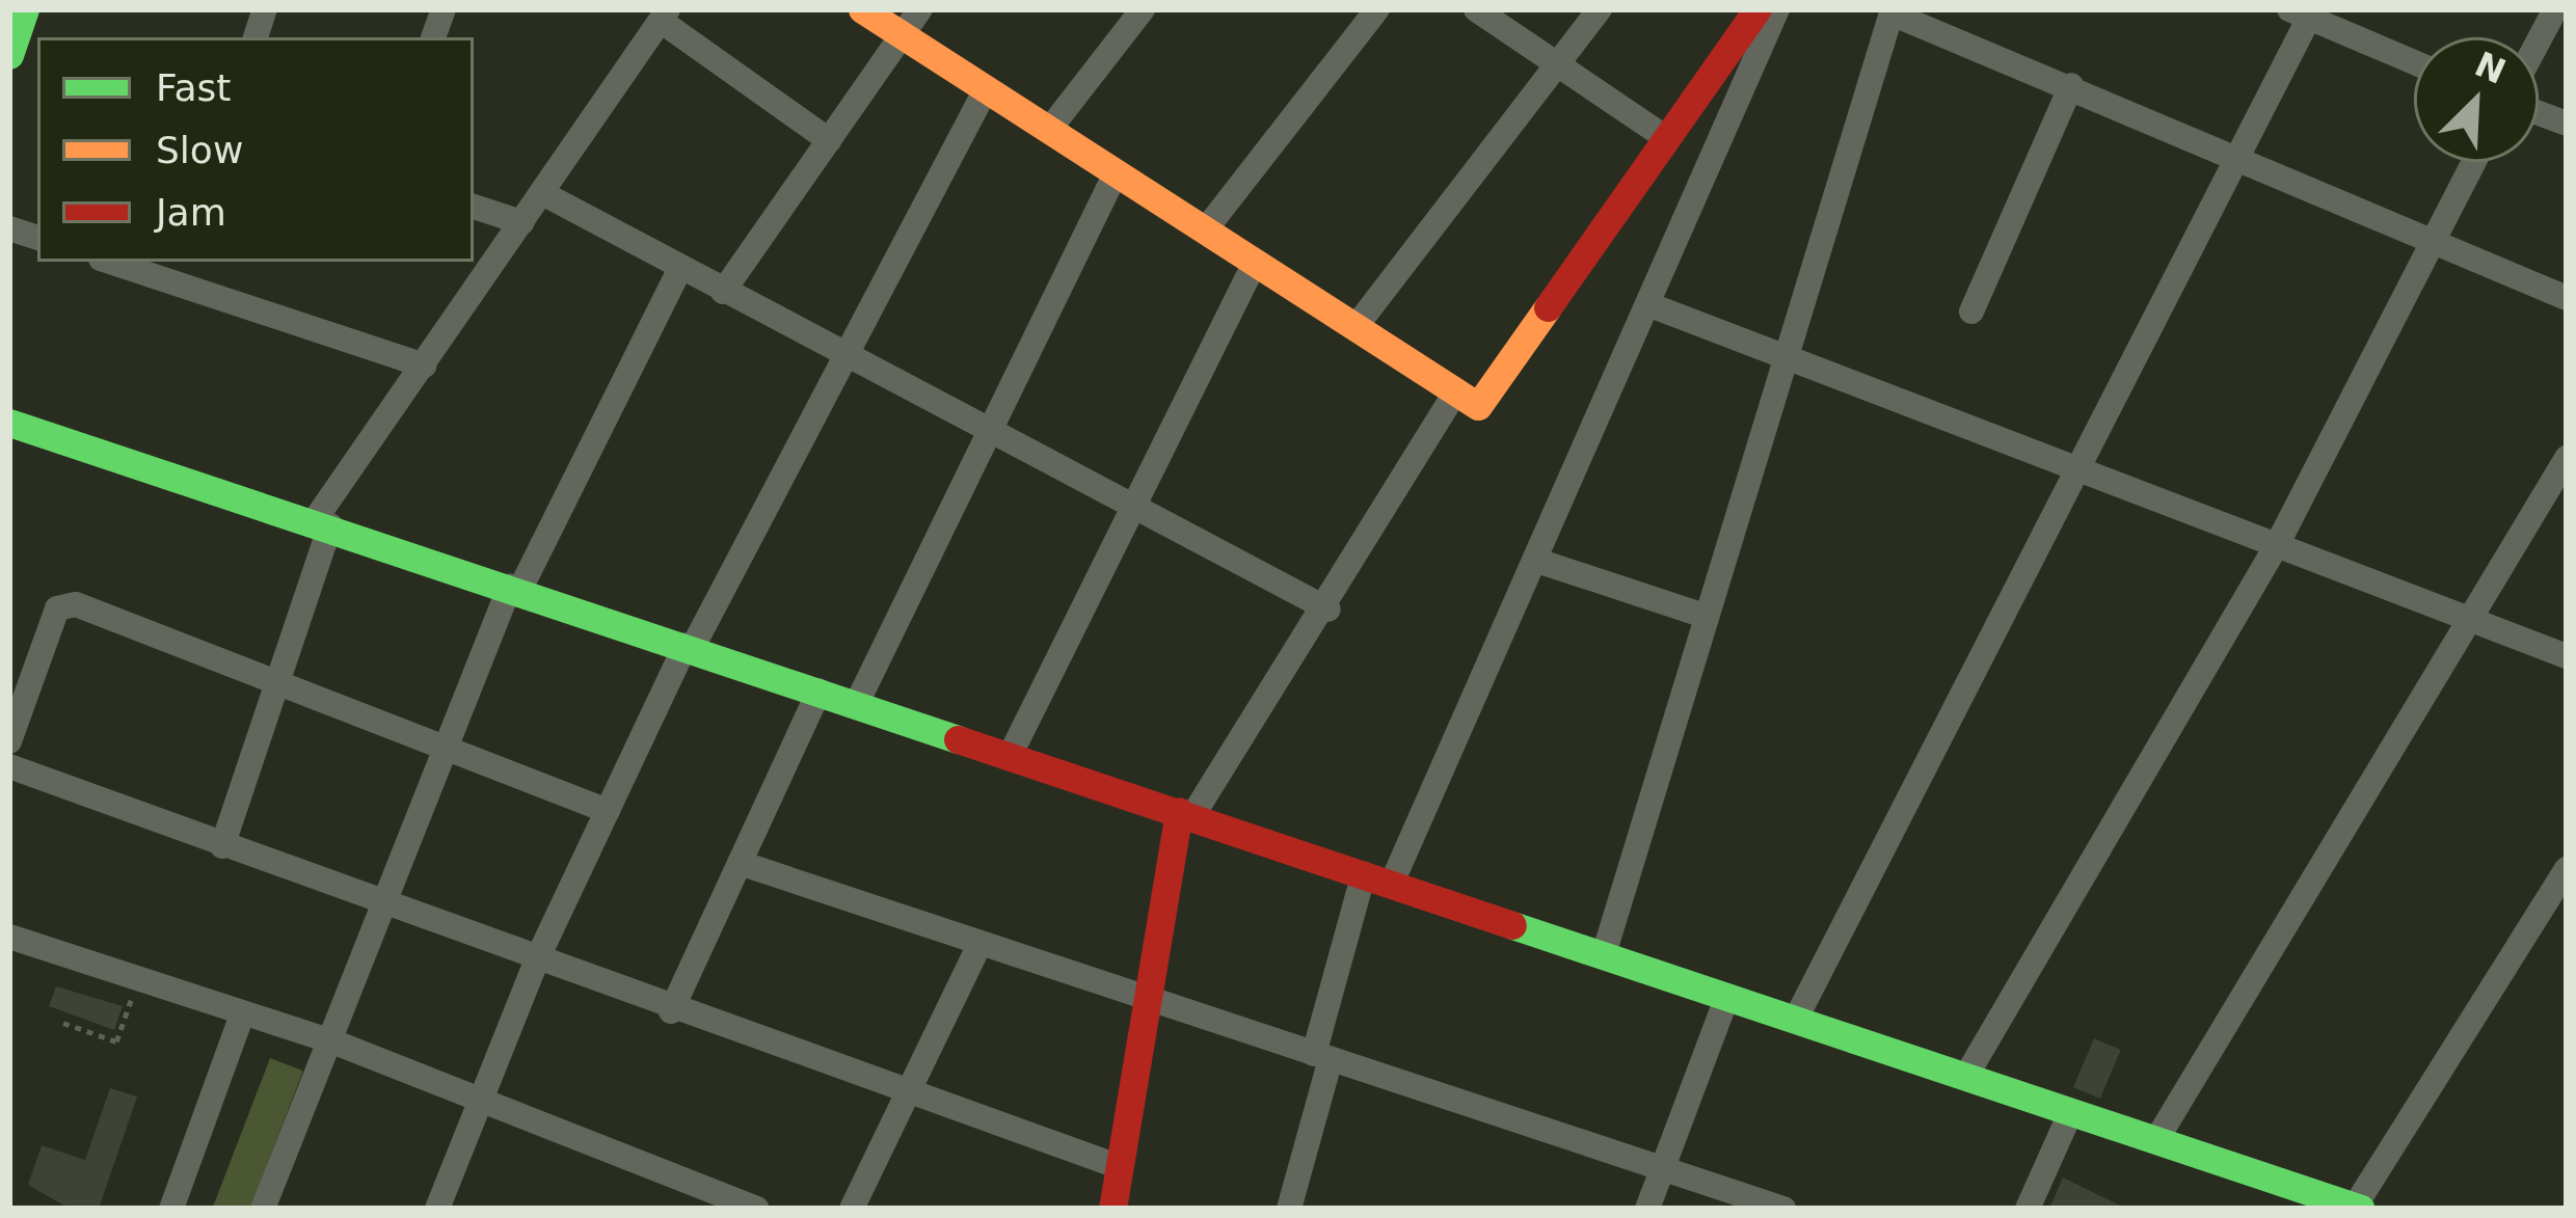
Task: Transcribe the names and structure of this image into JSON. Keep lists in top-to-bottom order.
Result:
{
  "legend": ["Fast", "Slow", "Jam"],
  "north": "top right"
}
